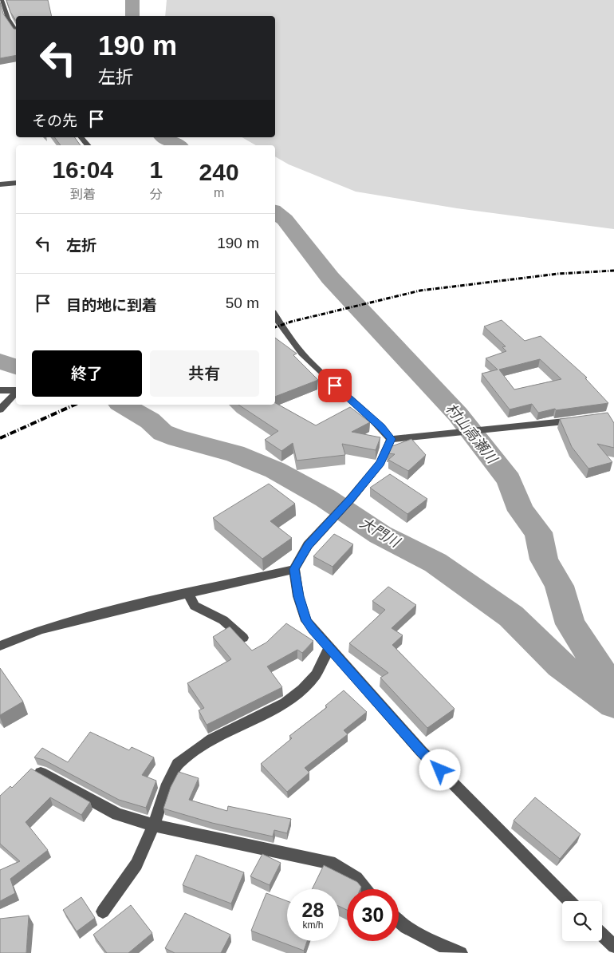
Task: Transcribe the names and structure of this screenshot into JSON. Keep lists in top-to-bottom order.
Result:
{
  "water": ["村山高瀬川", "大門川"],
  "page": {
    "turn": ["190 m", "左折"],
    "then": "その先",
    "eta": [
      "16:04",
      "到着",
      "1",
      "分",
      "240",
      "m"
    ],
    "list": [
      {
        "name": "左折",
        "value": "190 m"
      },
      {
        "name": "目的地に到着",
        "value": "50 m"
      }
    ],
    "buttons": ["終了", "共有"],
    "speed": "28 km/h",
    "limit": "30"
  }
}
